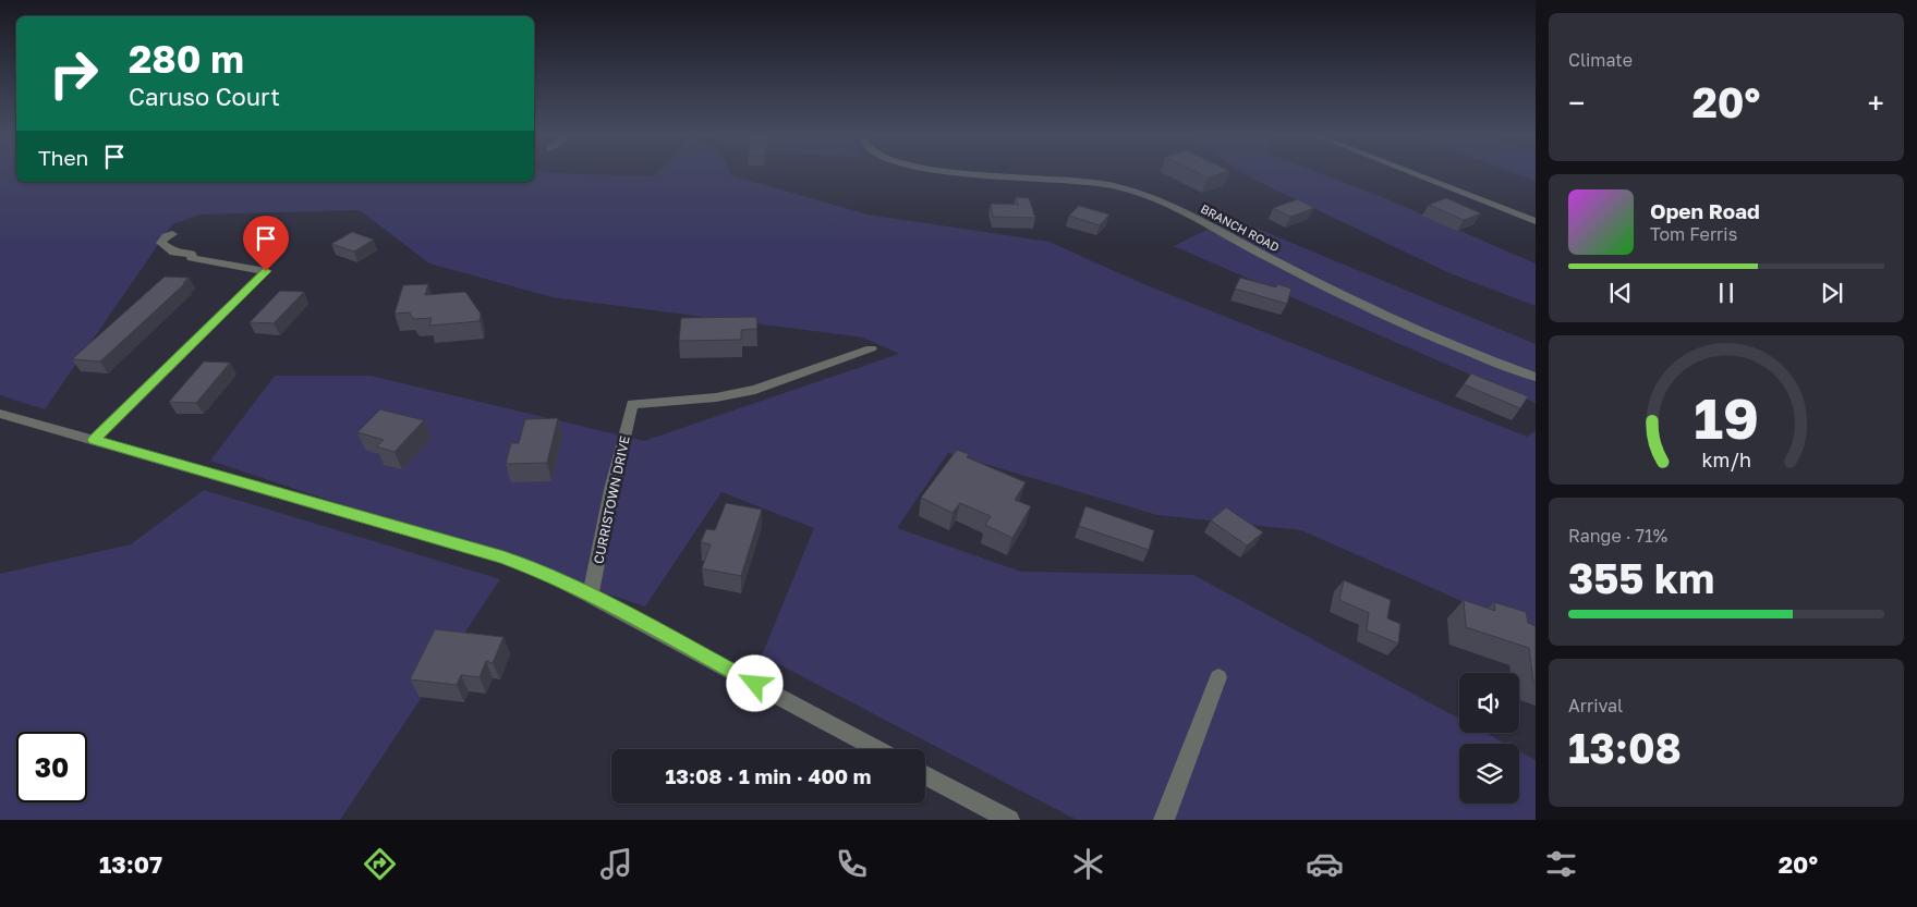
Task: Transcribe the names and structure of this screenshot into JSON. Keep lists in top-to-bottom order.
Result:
{
  "streets": {
    "street": ["BRANCH ROAD", "CURRISTOWN DRIVE"]
  },
  "page": {
    "tile": [
      "Climate",
      ["Range · 71%", "355 km"],
      ["Arrival", "13:08"]
    ],
    "turn": ["280 m", "Caruso Court"],
    "heat": ["−", "20°", "+"],
    "then": "Then",
    "song": ["Open Road", "Tom Ferris"],
    "limit": "30",
    "trip": "13:08 · 1 min · 400 m",
    "tabs": ["13:07", "20°"],
    "gauge": ["19", "km/h"]
  }
}
